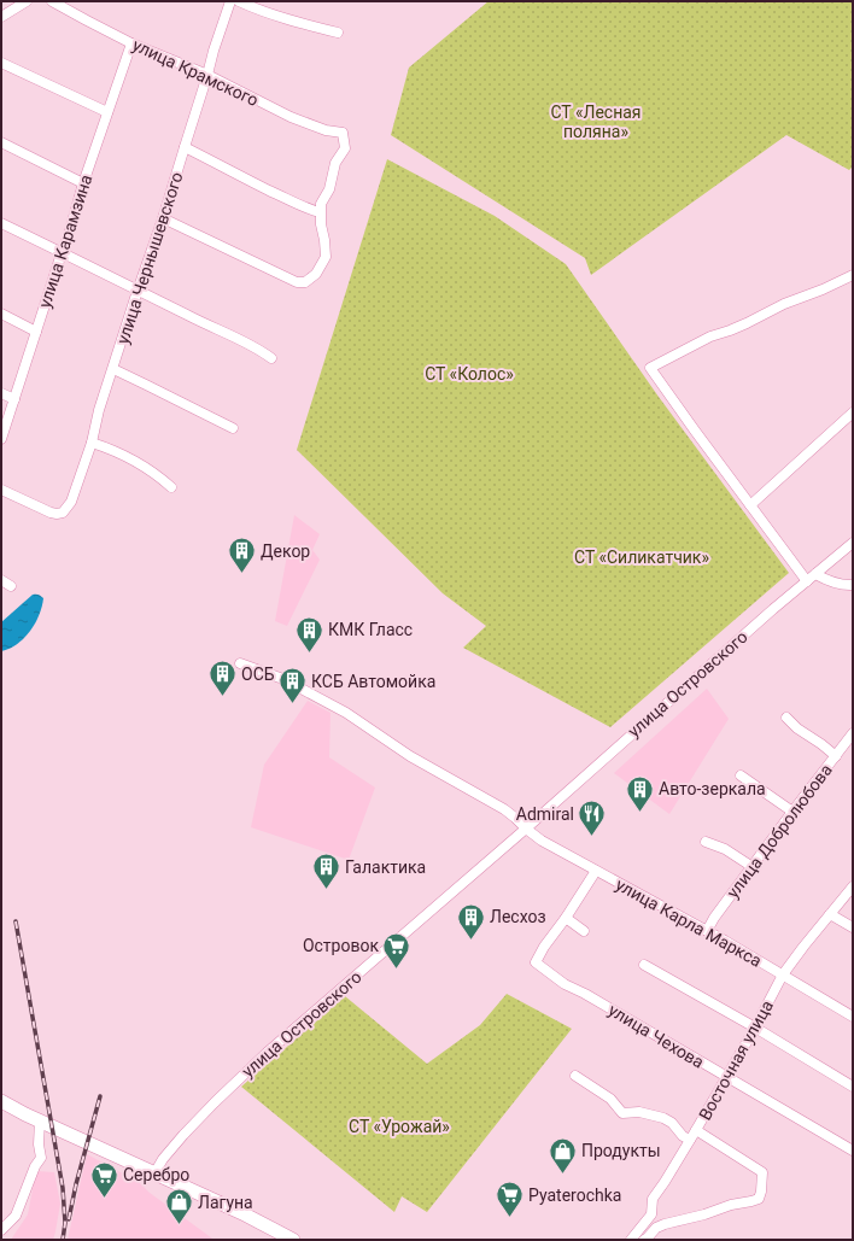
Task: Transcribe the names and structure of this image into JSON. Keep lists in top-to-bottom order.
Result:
{
  "streets": {
    "street": [
      "улица Крамского",
      "улица Карамзина",
      "улица Чернышевского",
      "улица Островского",
      "улица Добролюбова",
      "улица Карла Маркса",
      "улица Чехова",
      "Восточная улица"
    ]
  },
  "crossings": [
    ["улица Крамского", "улица Карамзина"],
    ["улица Крамского", "улица Чернышевского"],
    ["улица Островского", "улица Карла Маркса"],
    ["улица Добролюбова", "улица Карла Маркса"],
    ["улица Карла Маркса", "Восточная улица"],
    ["улица Чехова", "Восточная улица"]
  ],
  "parks": [
    "СТ «Лесная поляна»",
    "СТ «Колос»",
    "СТ «Силикатчик»",
    "СТ «Урожай»"
  ],
  "places": {
    "building": [
      "Декор",
      "КМК Гласс",
      "ОСБ",
      "КСБ Автомойка",
      "Авто-зеркала",
      "Галактика",
      "Лесхоз"
    ],
    "restaurant": ["Admiral"],
    "supermarket": ["Островок", "Серебро", "Pyaterochka"],
    "shop": ["Продукты", "Лагуна"]
  }
}
